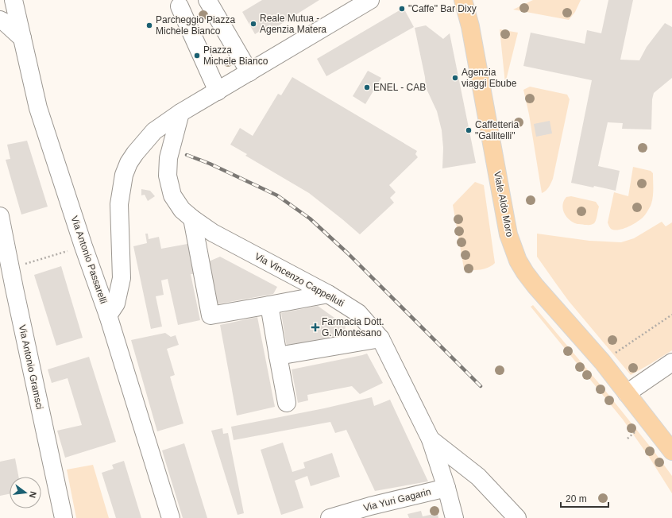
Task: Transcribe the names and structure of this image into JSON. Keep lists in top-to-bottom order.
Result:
{
  "streets": {
    "main road": ["Viale Aldo Moro"],
    "street": [
      "Via Antonio Passarelli",
      "Via Vincenzo Cappelluti",
      "Via Antonio Gramsci",
      "Via Yuri Gagarin"
    ]
  },
  "crossings": [
    ["Via Vincenzo Cappelluti", "Via Yuri Gagarin"]
  ],
  "places": {
    "other": [
      "\"Caffe\" Bar Dixy",
      "Reale Mutua - Agenzia Matera",
      "Parcheggio Piazza Michele Bianco",
      "Piazza Michele Bianco",
      "Agenzia viaggi Ebube",
      "ENEL - CAB",
      "Caffetteria \"Gallitelli\""
    ],
    "health": ["Farmacia Dott. G. Montesano"]
  },
  "scale_bar": "20 m",
  "north": "right"
}
